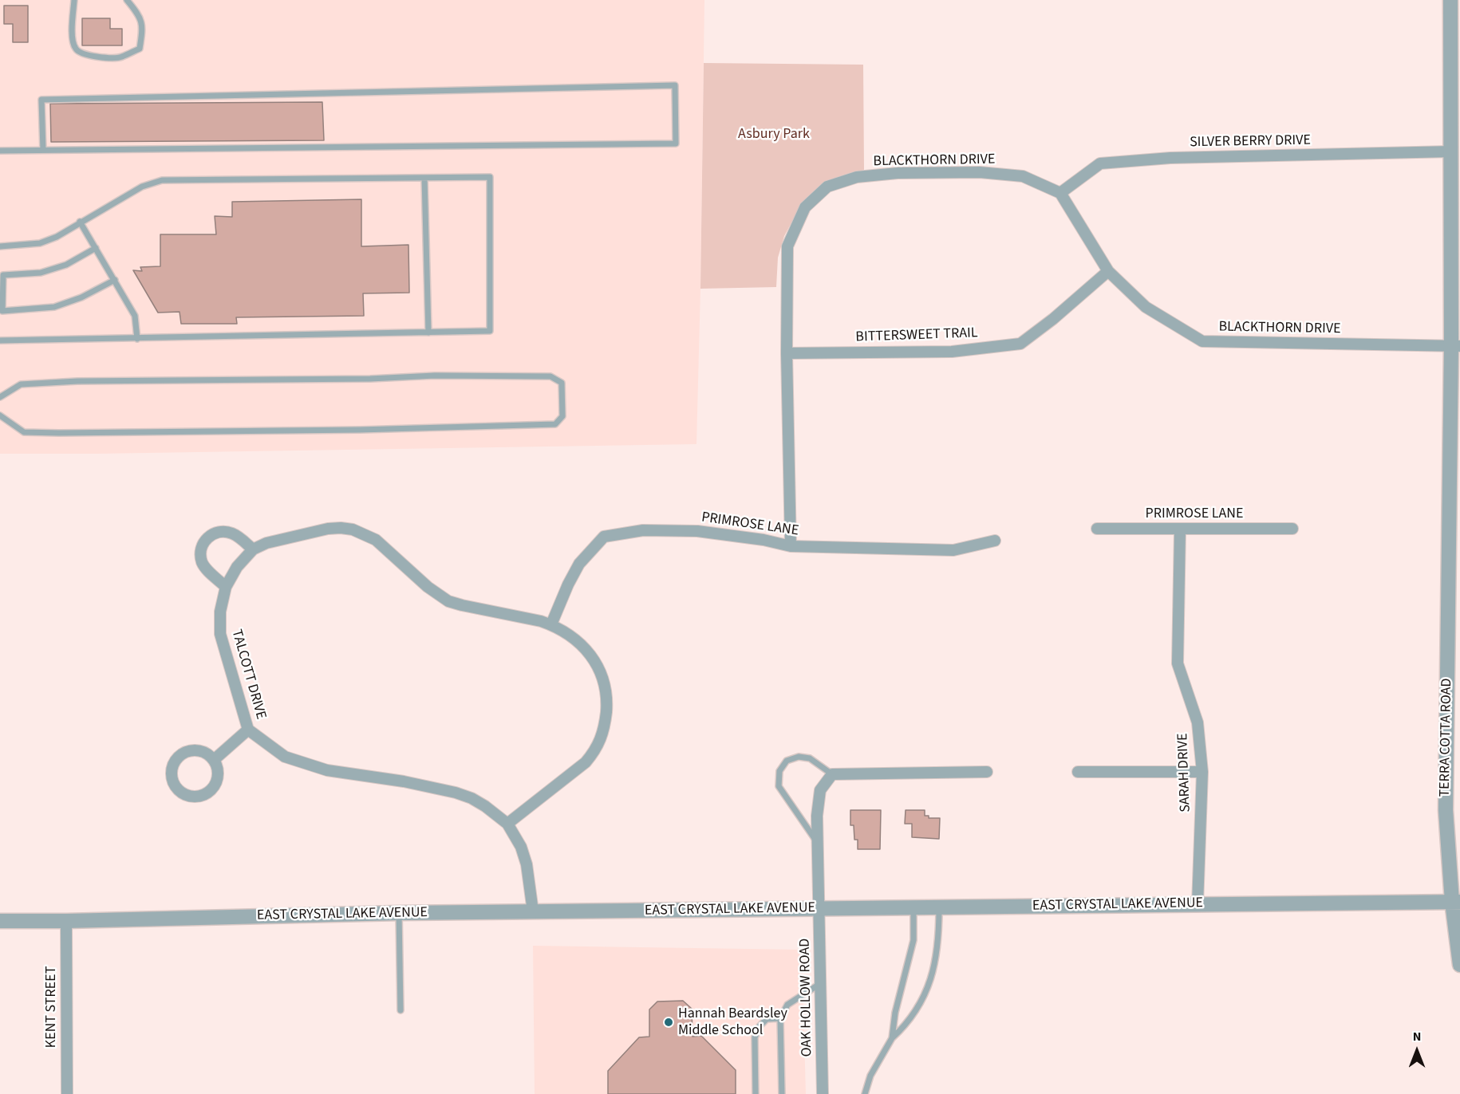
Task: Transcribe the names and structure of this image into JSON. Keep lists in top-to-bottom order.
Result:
{
  "streets": {
    "street": [
      "SILVER BERRY DRIVE",
      "BLACKTHORN DRIVE",
      "BITTERSWEET TRAIL",
      "PRIMROSE LANE",
      "TALCOTT DRIVE",
      "TERRA COTTA ROAD",
      "SARAH DRIVE",
      "EAST CRYSTAL LAKE AVENUE",
      "OAK HOLLOW ROAD",
      "KENT STREET"
    ]
  },
  "crossings": [
    ["SILVER BERRY DRIVE", "BLACKTHORN DRIVE"],
    ["SILVER BERRY DRIVE", "TERRA COTTA ROAD"],
    ["BLACKTHORN DRIVE", "BITTERSWEET TRAIL"],
    ["BLACKTHORN DRIVE", "PRIMROSE LANE"],
    ["BLACKTHORN DRIVE", "TERRA COTTA ROAD"],
    ["PRIMROSE LANE", "TALCOTT DRIVE"],
    ["PRIMROSE LANE", "SARAH DRIVE"],
    ["TERRA COTTA ROAD", "EAST CRYSTAL LAKE AVENUE"],
    ["SARAH DRIVE", "EAST CRYSTAL LAKE AVENUE"],
    ["EAST CRYSTAL LAKE AVENUE", "OAK HOLLOW ROAD"],
    ["EAST CRYSTAL LAKE AVENUE", "KENT STREET"]
  ],
  "parks": ["Asbury Park"],
  "places": ["Hannah Beardsley Middle School"],
  "north": "top"
}
